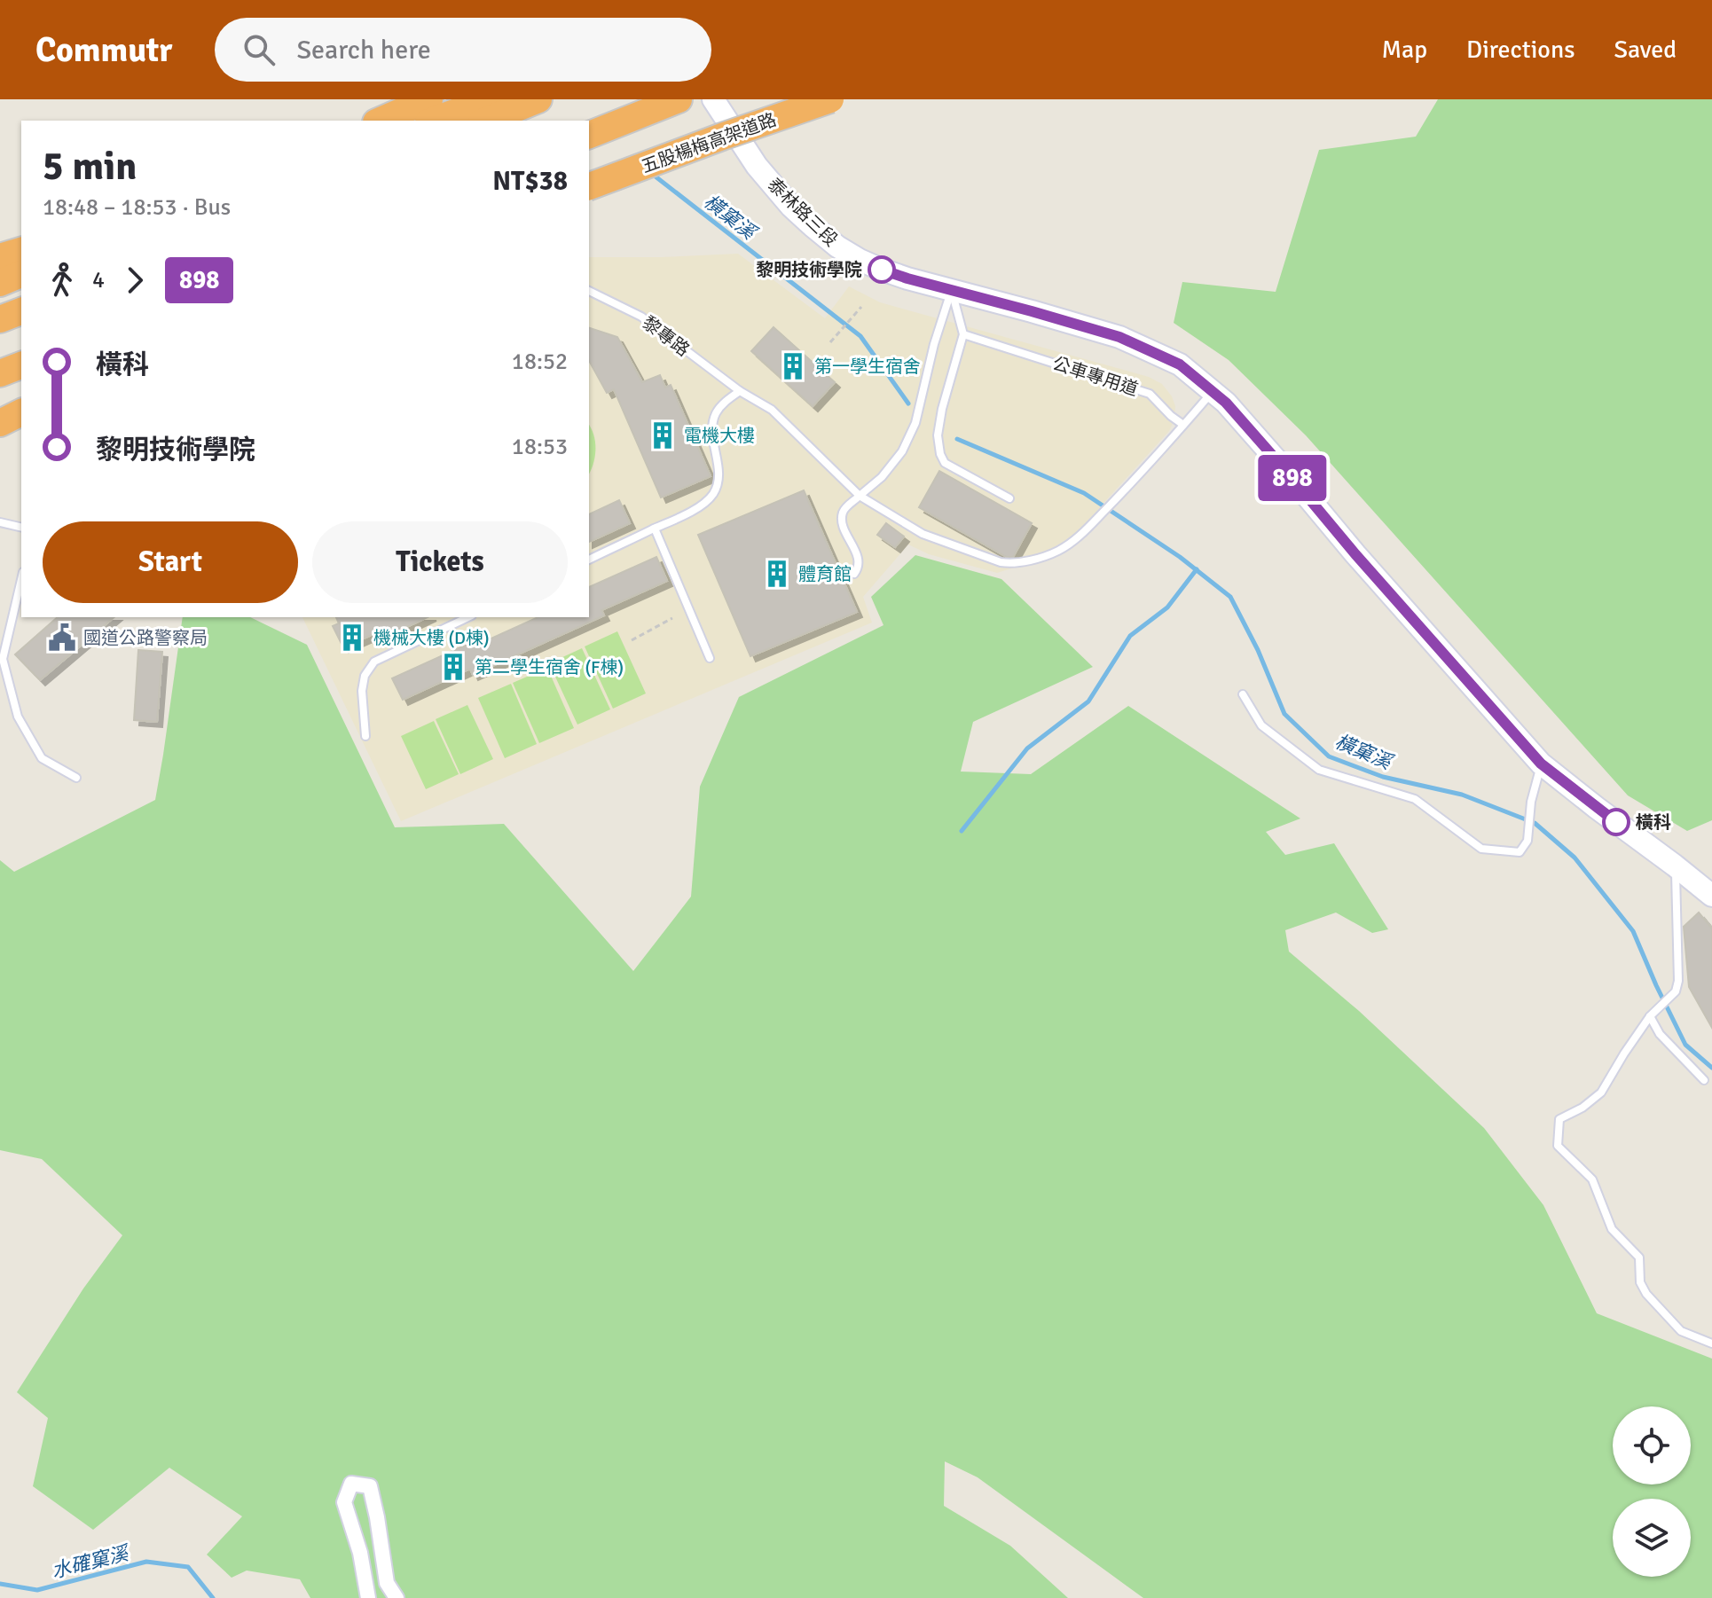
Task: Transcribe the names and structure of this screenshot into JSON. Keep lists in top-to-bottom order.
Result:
{
  "streets": {
    "highway": ["五股楊梅高架道路"],
    "main road": ["泰林路三段"],
    "lane": ["黎專路", "公車專用道"]
  },
  "crossings": [
    ["黎專路", "公車專用道"]
  ],
  "water": ["橫窠溪", "水確窠溪"],
  "places": {
    "other": ["黎明技術學院", "橫科"],
    "building": [
      "第一學生宿舍",
      "電機大樓",
      "體育館",
      "機械大樓 (D棟)",
      "第二學生宿舍 (F棟)"
    ],
    "public building": ["國道公路警察局"]
  },
  "lines": ["bus line 898"],
  "page": {
    "header": "Commutr",
    "search": "Search here",
    "nav": ["Map", "Directions", "Saved"],
    "on_map": "898",
    "heading": ["5 min", "18:48 – 18:53 · Bus", "NT$38"],
    "legs": ["4", "898"],
    "list": [
      {
        "name": "橫科",
        "value": "18:52"
      },
      {
        "name": "黎明技術學院",
        "value": "18:53"
      }
    ],
    "buttons": ["Start", "Tickets"]
  }
}
